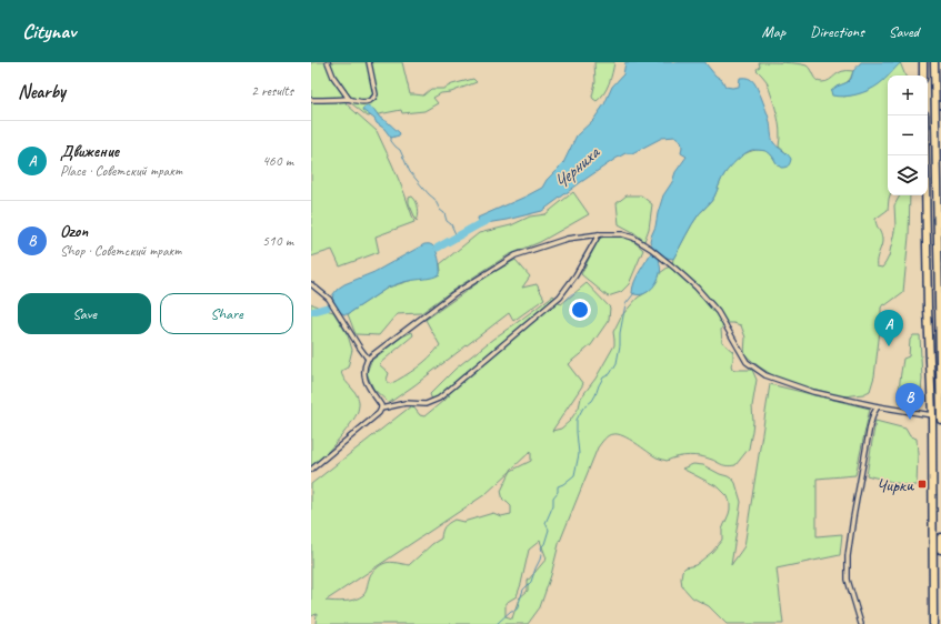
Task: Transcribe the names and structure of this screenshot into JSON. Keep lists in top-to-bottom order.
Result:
{
  "water": ["Черниха"],
  "places": {
    "transit": ["Чирки"]
  },
  "page": {
    "header": "Citynav",
    "nav": ["Map", "Directions", "Saved"],
    "heading": ["Nearby", "2 results"],
    "map_buttons": ["+", "−"],
    "list": [
      {
        "mark": "A",
        "name": "Движение",
        "note": "Place · Советский тракт",
        "value": "460 m"
      },
      {
        "mark": "B",
        "name": "Ozon",
        "note": "Shop · Советский тракт",
        "value": "510 m"
      }
    ],
    "buttons": ["Save", "Share"],
    "pins": ["A", "B"]
  }
}
